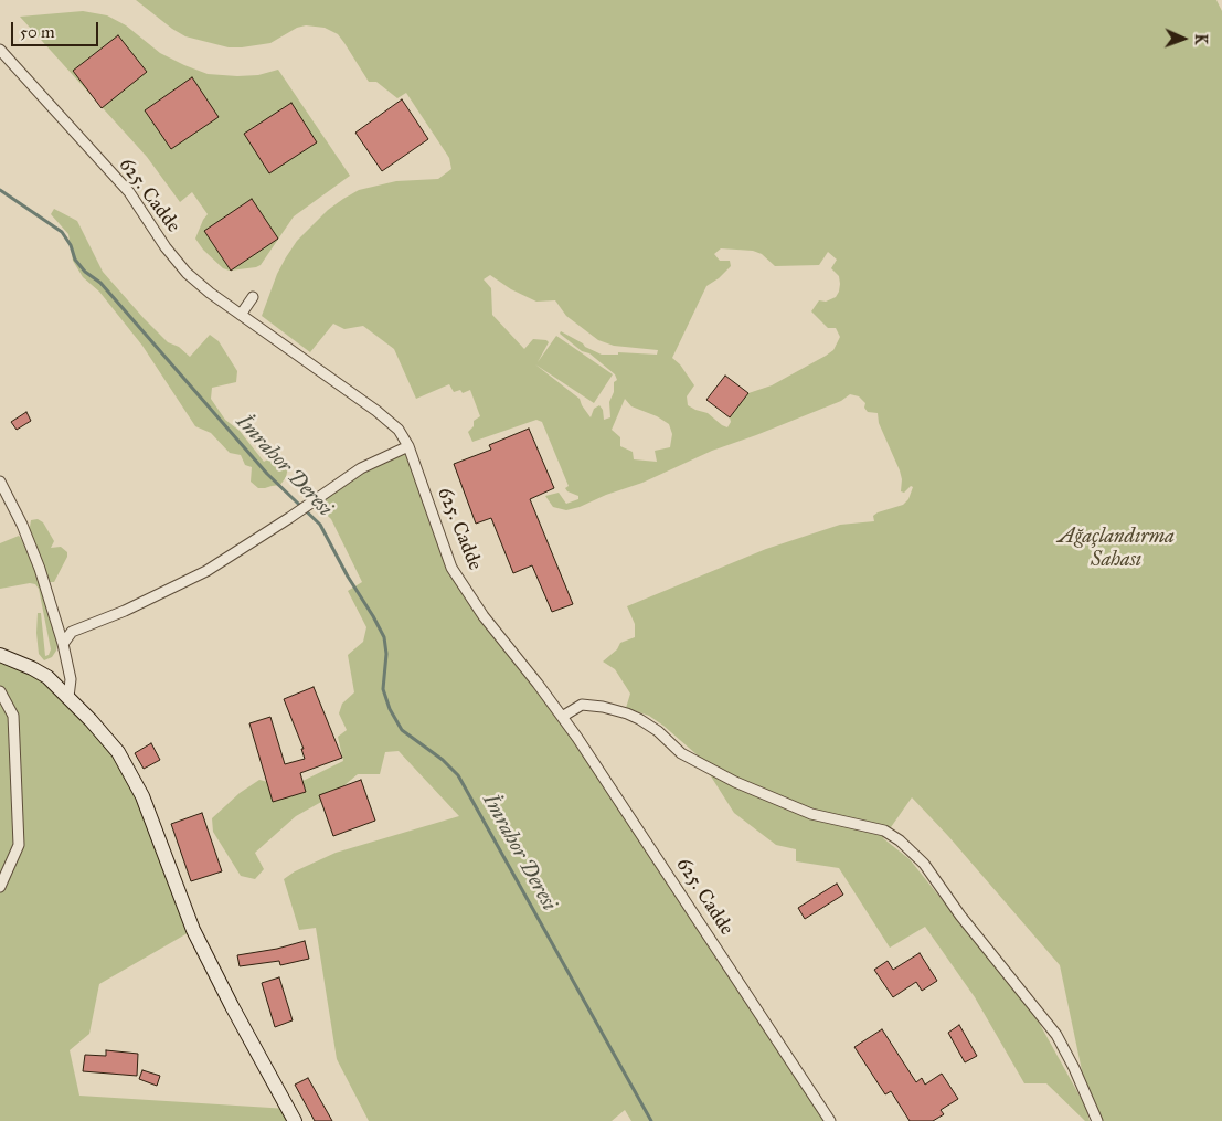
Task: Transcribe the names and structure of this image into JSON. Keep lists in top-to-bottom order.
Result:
{
  "streets": {
    "street": ["625. Cadde"]
  },
  "water": ["İmrahor Deresi"],
  "parks": ["Ağaçlandırma Sahası"],
  "scale_bar": "50 m",
  "north": "right"
}
